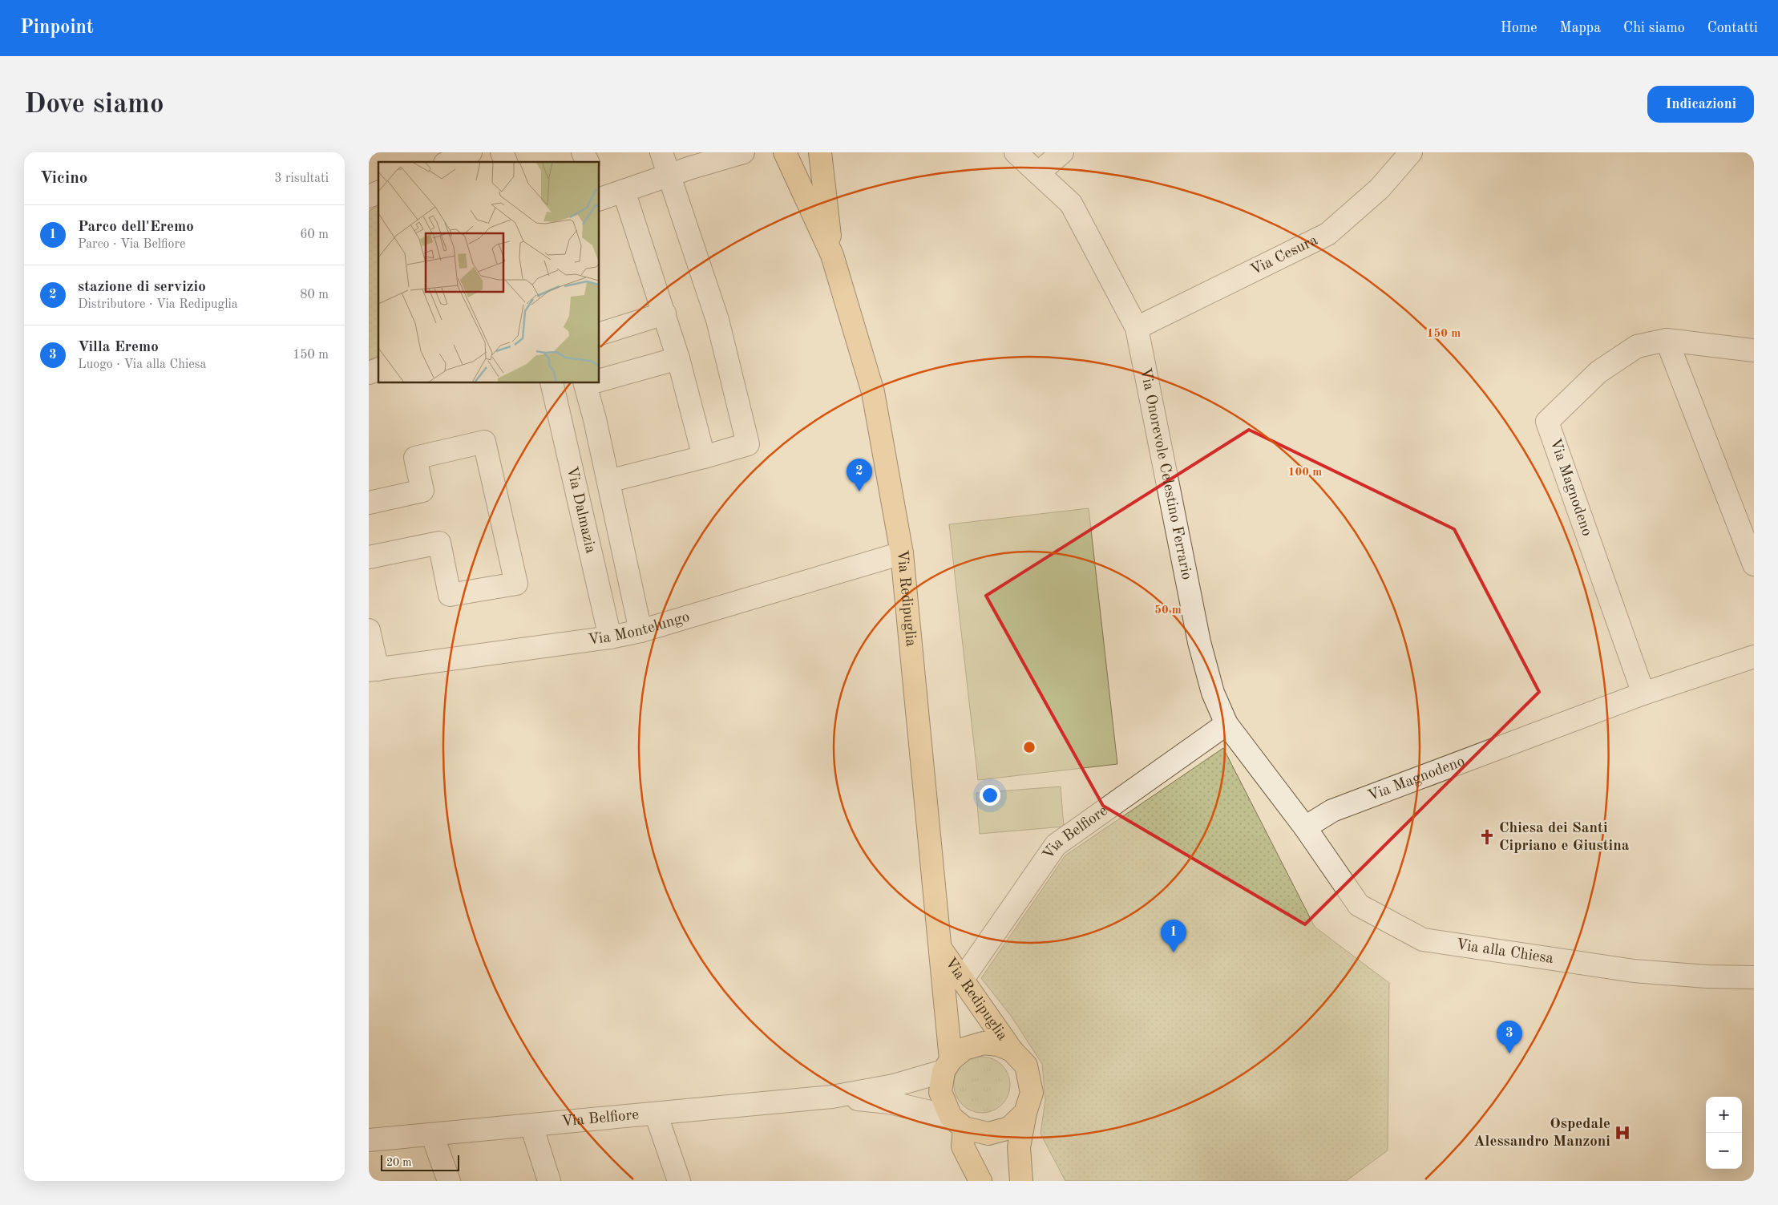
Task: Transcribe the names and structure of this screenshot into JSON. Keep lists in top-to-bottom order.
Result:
{
  "streets": {
    "main road": ["Via Redipuglia"],
    "street": [
      "Via Cesura",
      "Via Onorevole Celestino Ferrario",
      "Via Magnodeno",
      "Via Dalmazia",
      "Via Montelungo",
      "Via Belfiore",
      "Via alla Chiesa"
    ]
  },
  "crossings": [
    ["Via Cesura", "Via Onorevole Celestino Ferrario"],
    ["Via Onorevole Celestino Ferrario", "Via Magnodeno"],
    ["Via Onorevole Celestino Ferrario", "Via Belfiore"],
    ["Via Onorevole Celestino Ferrario", "Via alla Chiesa"],
    ["Via Magnodeno", "Via alla Chiesa"],
    ["Via Dalmazia", "Via Montelungo"],
    ["Via Redipuglia", "Via Montelungo"],
    ["Via Redipuglia", "Via Belfiore"]
  ],
  "places": {
    "church": ["Chiesa dei Santi Cipriano e Giustina"],
    "hospital": ["Ospedale Alessandro Manzoni"]
  },
  "scale_bar": "20 m",
  "page": {
    "header": "Pinpoint",
    "nav": [
      "Home",
      "Mappa",
      "Chi siamo",
      "Contatti"
    ],
    "buttons": "Indicazioni",
    "title": "Dove siamo",
    "heading": ["Vicino", "3 risultati"],
    "list": [
      {
        "mark": "1",
        "name": "Parco dell'Eremo",
        "note": "Parco · Via Belfiore",
        "value": "60 m"
      },
      {
        "mark": "2",
        "name": "stazione di servizio",
        "note": "Distributore · Via Redipuglia",
        "value": "80 m"
      },
      {
        "mark": "3",
        "name": "Villa Eremo",
        "note": "Luogo · Via alla Chiesa",
        "value": "150 m"
      }
    ],
    "pins": ["2", "1", "3"],
    "map_buttons": ["+", "−"],
    "scale": "20 m"
  },
  "rings": ["150 m", "100 m", "50 m"]
}
